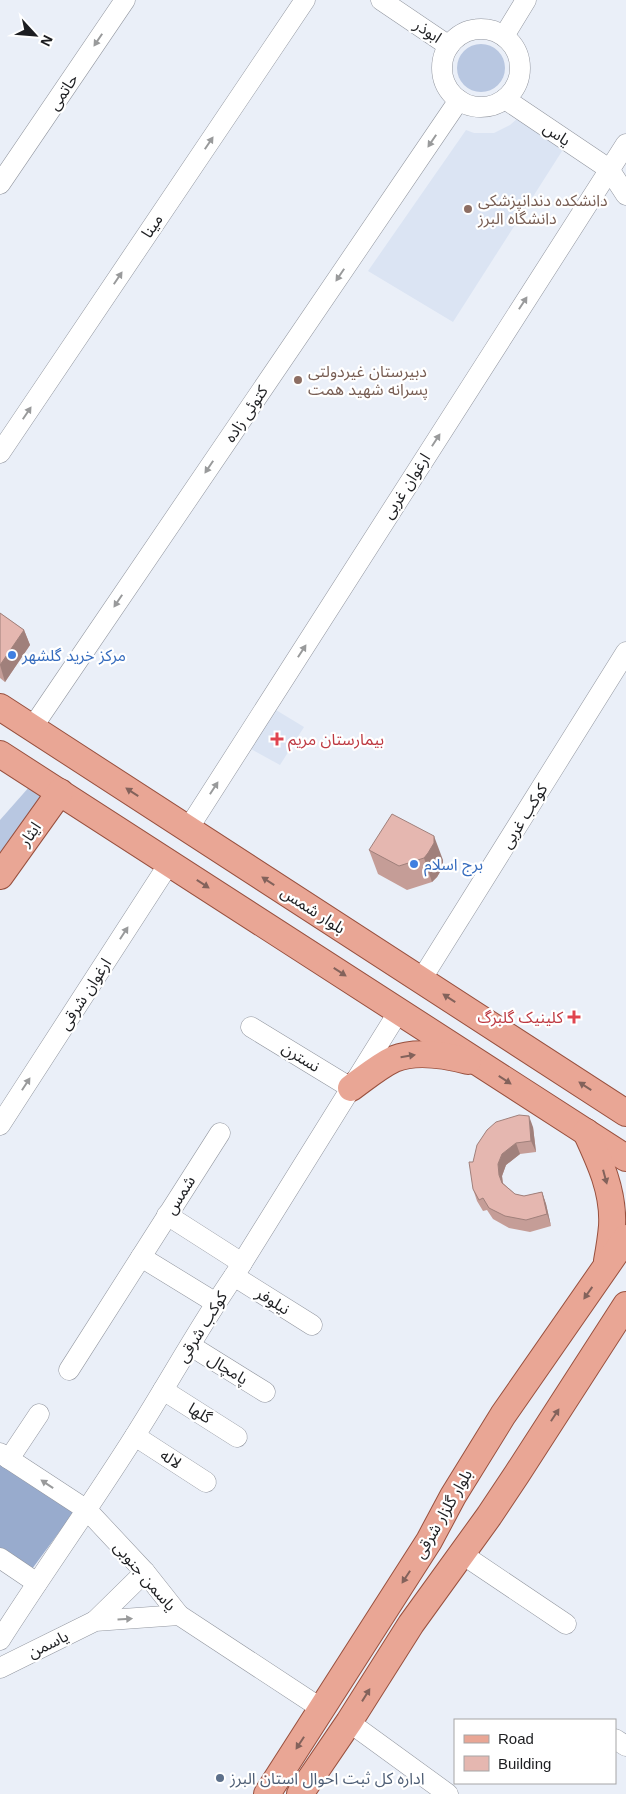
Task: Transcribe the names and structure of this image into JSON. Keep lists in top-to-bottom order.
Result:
{
  "streets": {
    "main road": ["ایثار", "بلوار شمس", "بلوار گلزار شرقی"],
    "street": [
      "ابوذر",
      "حاتمی",
      "یاس",
      "مینا",
      "کتوئی زاده",
      "ارغوان غربی",
      "کوکب غربی",
      "ارغوان شرقی",
      "نسترن",
      "شمس",
      "نیلوفر",
      "کوکب شرقی",
      "پامچال",
      "گلها",
      "لاله",
      "یاسمن جنوبی",
      "یاسمن"
    ]
  },
  "crossings": [
    ["ابوذر", "یاس"],
    ["ابوذر", "کتوئی زاده"],
    ["یاس", "کتوئی زاده"],
    ["یاس", "ارغوان غربی"],
    ["کتوئی زاده", "بلوار شمس"],
    ["ارغوان غربی", "بلوار شمس"],
    ["کوکب غربی", "بلوار شمس"],
    ["نسترن", "کوکب شرقی"],
    ["شمس", "نیلوفر"],
    ["نیلوفر", "کوکب شرقی"],
    ["کوکب شرقی", "پامچال"],
    ["کوکب شرقی", "گلها"],
    ["کوکب شرقی", "لاله"],
    ["کوکب شرقی", "یاسمن جنوبی"],
    ["بلوار گلزار شرقی", "یاسمن جنوبی"],
    ["یاسمن جنوبی", "یاسمن"]
  ],
  "one_way": [
    "حاتمی",
    "مینا",
    "کتوئی زاده",
    "ارغوان غربی",
    "ارغوان شرقی"
  ],
  "places": {
    "other": [
      "دانشکده دندانپزشکی دانشگاه البرز",
      "دبیرستان غیردولتی پسرانه شهید همت",
      "مرکز خرید گلشهر",
      "برج اسلام",
      "اداره کل ثبت احوال استان البرز"
    ],
    "health": ["بیمارستان مریم", "کلینیک گلبرگ"]
  },
  "legend": ["Road", "Building"],
  "north": "bottom right"
}
